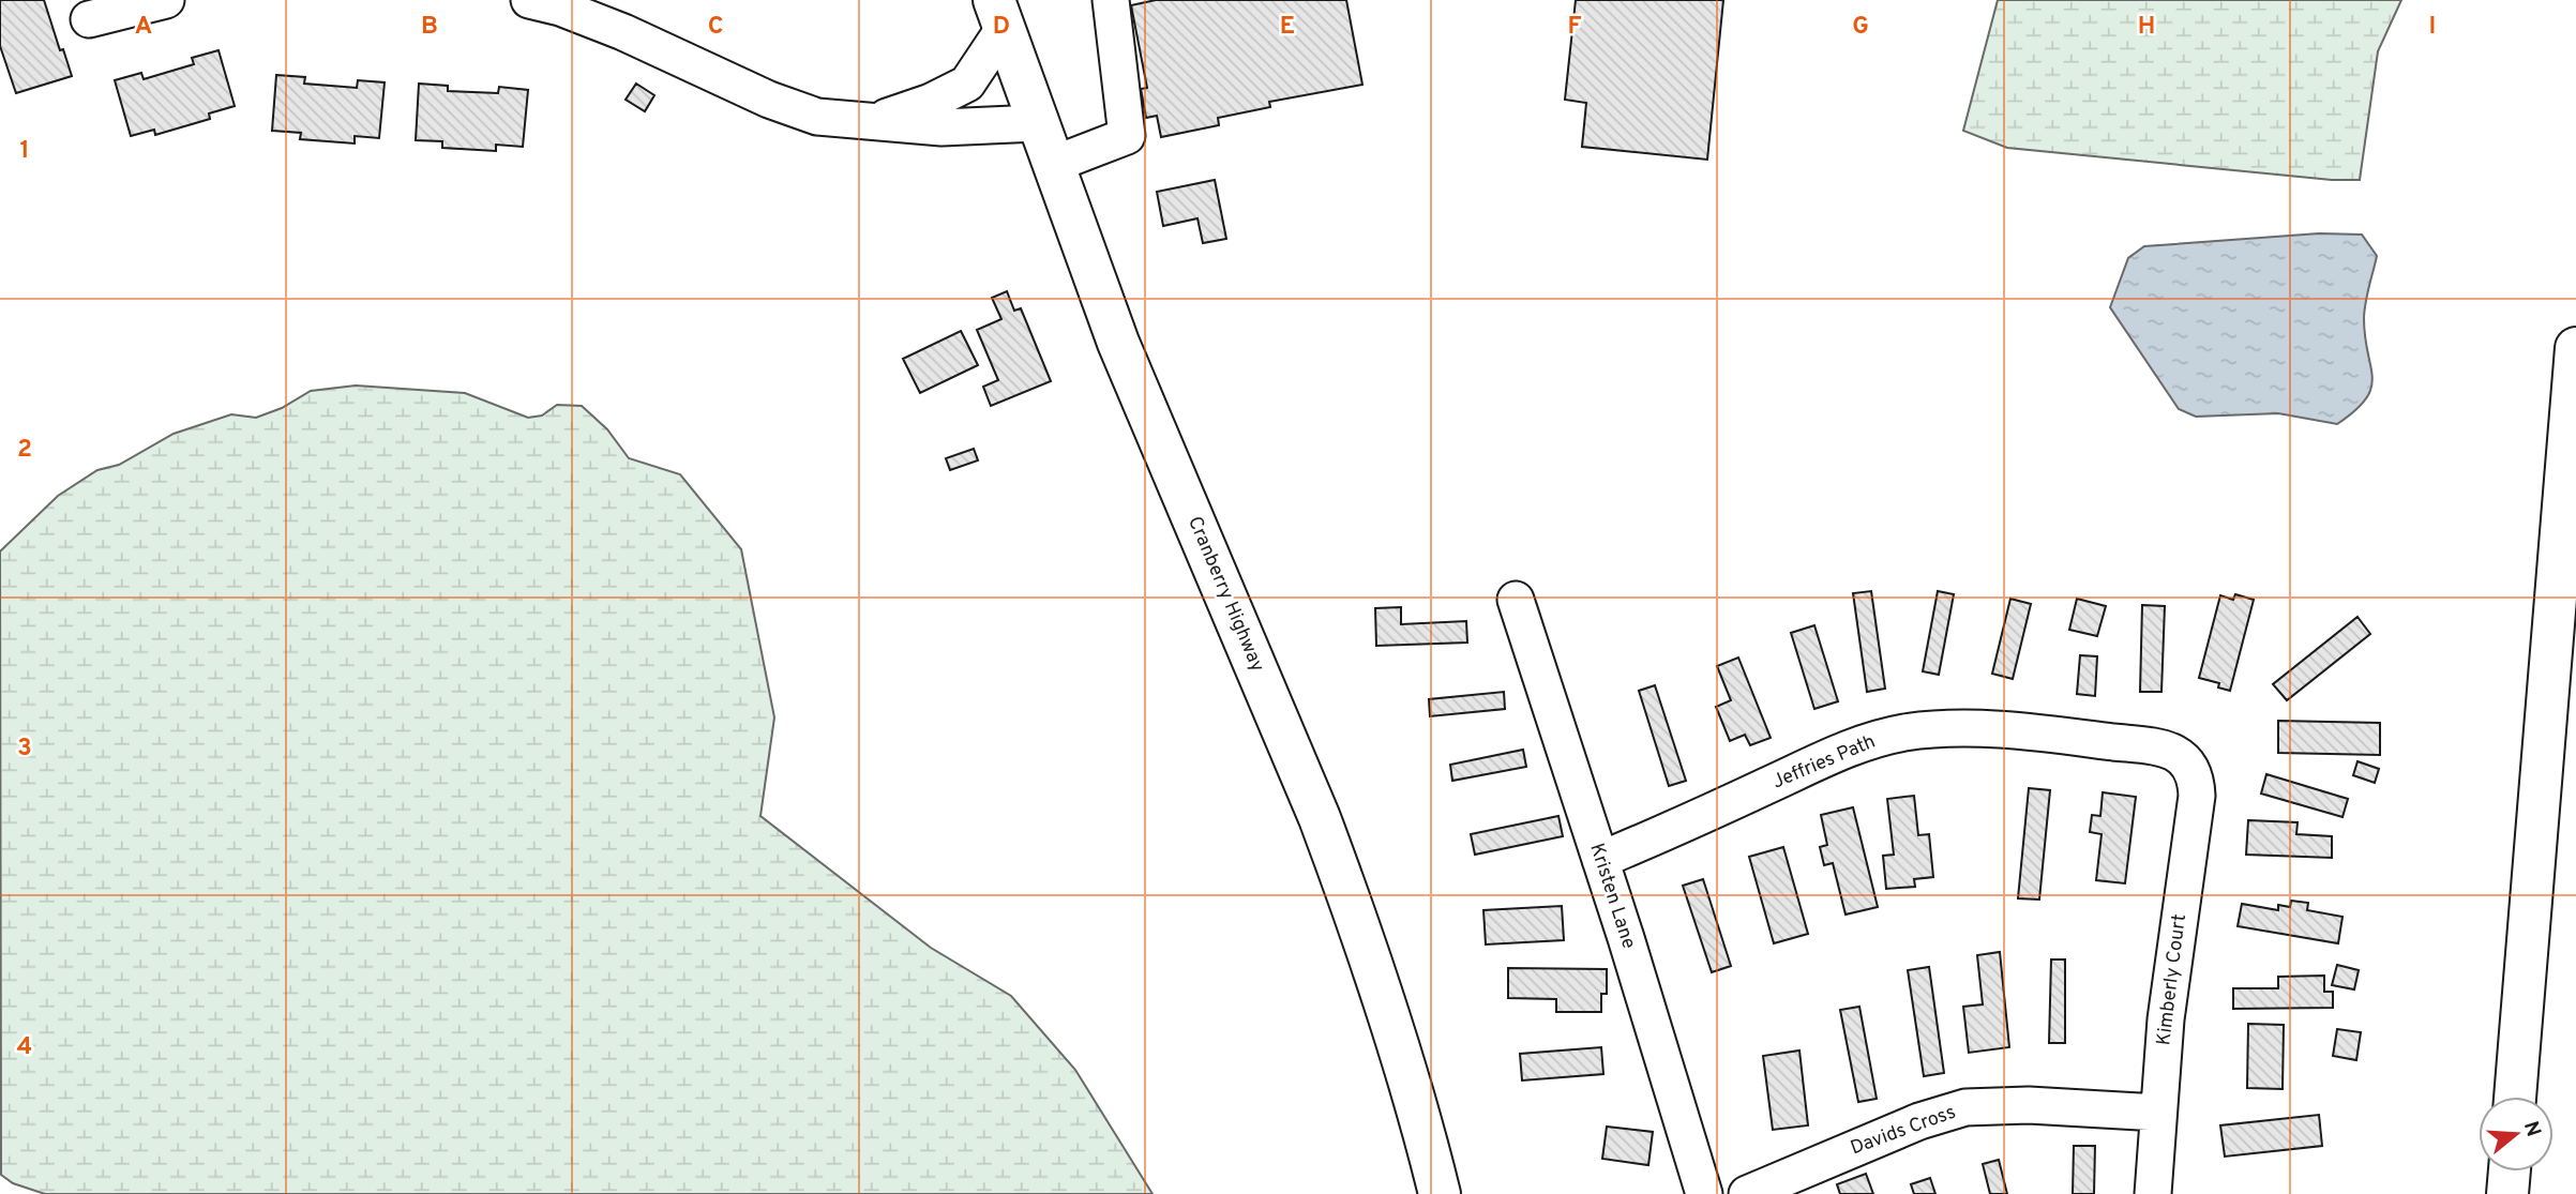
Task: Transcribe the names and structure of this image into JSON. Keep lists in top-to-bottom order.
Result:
{
  "streets": {
    "main road": ["Cranberry Highway"],
    "street": [
      "Jeffries Path",
      "Kristen Lane",
      "Kimberly Court",
      "Davids Cross"
    ]
  },
  "crossings": [
    ["Jeffries Path", "Kristen Lane"],
    ["Jeffries Path", "Kimberly Court"],
    ["Kimberly Court", "Davids Cross"]
  ],
  "north": "right",
  "grid": {
    "columns": [
      "A",
      "B",
      "C",
      "D",
      "E",
      "F",
      "G",
      "H",
      "I"
    ],
    "rows": [
      "1",
      "2",
      "3",
      "4"
    ]
  }
}
